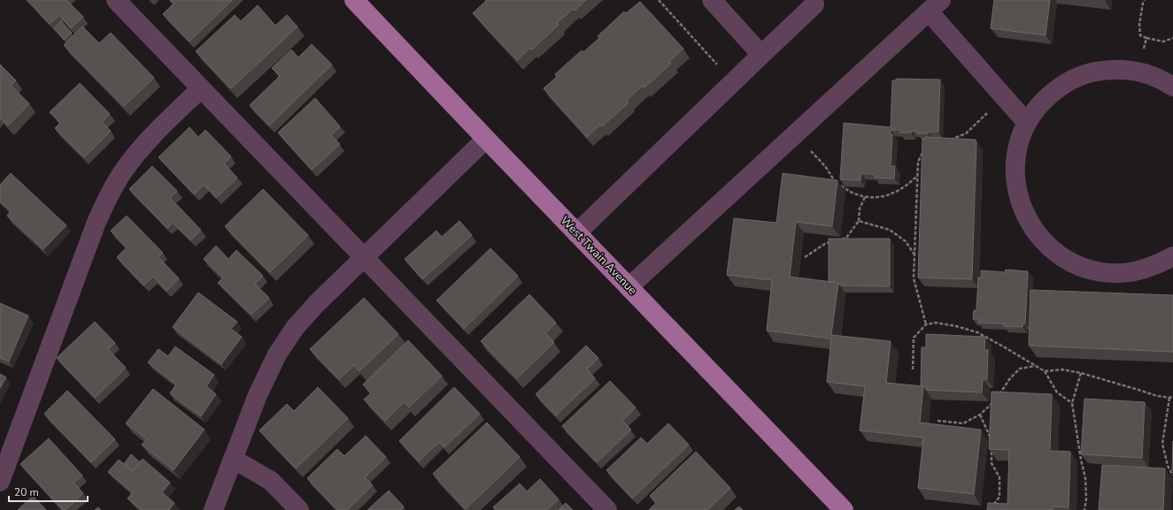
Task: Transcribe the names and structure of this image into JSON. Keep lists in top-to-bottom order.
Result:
{
  "streets": {
    "main road": ["West Twain Avenue"]
  },
  "scale_bar": "20 m"
}
